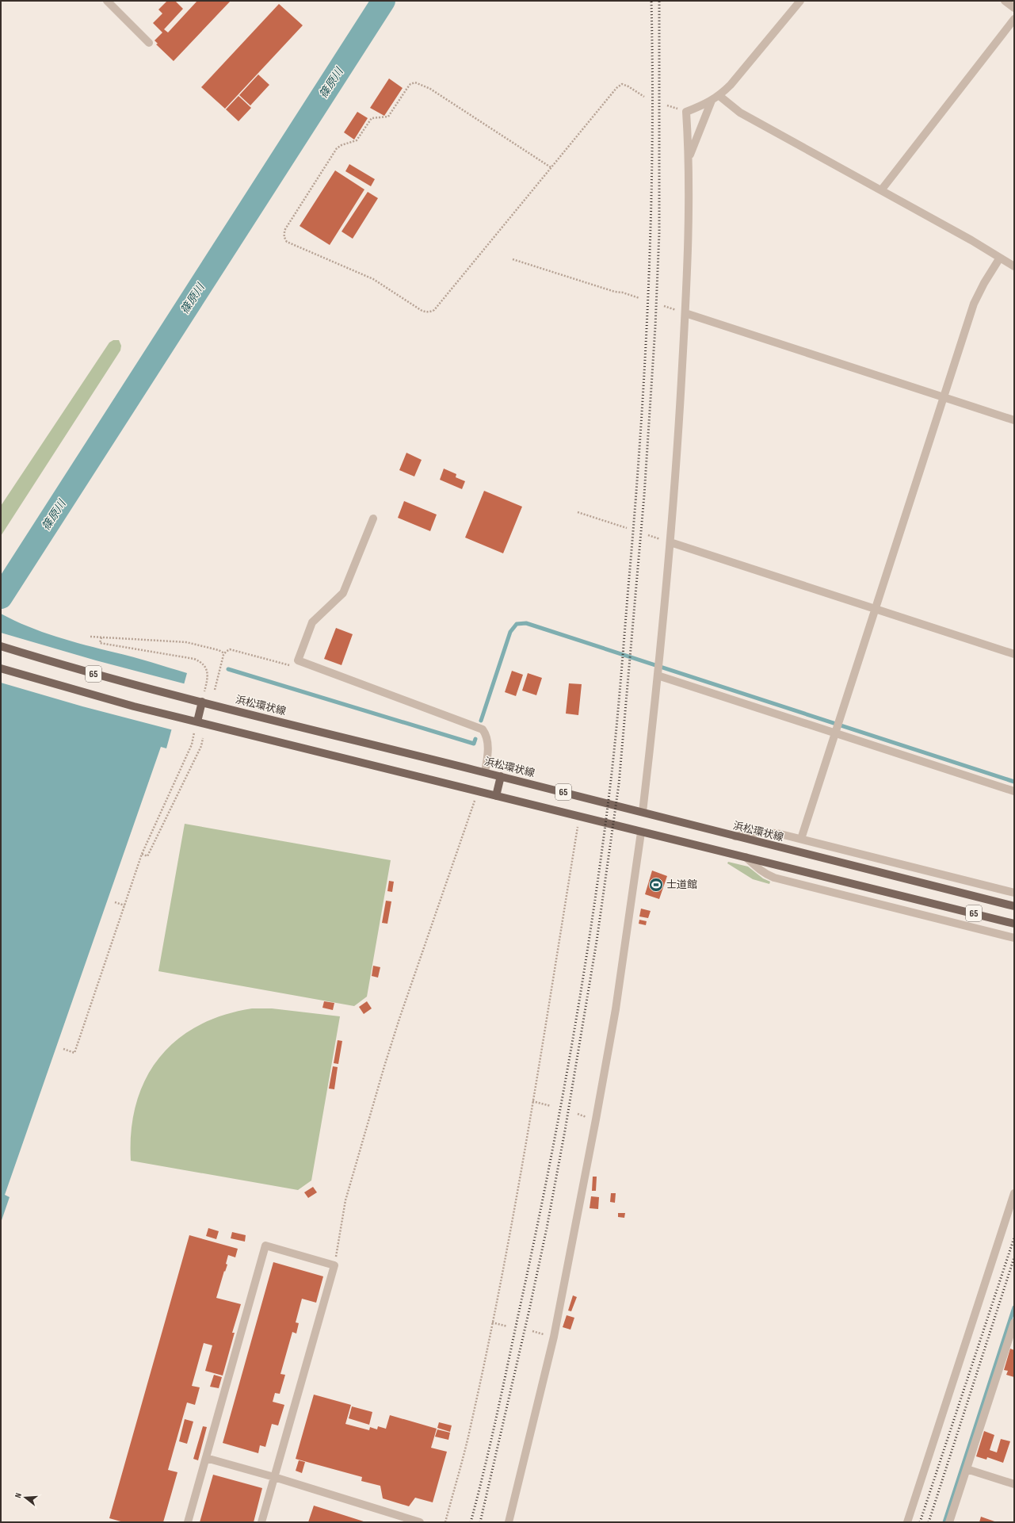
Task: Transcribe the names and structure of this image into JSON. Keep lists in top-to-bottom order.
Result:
{
  "streets": {
    "main road": ["65", "浜松環状線"]
  },
  "water": ["篠原川"],
  "places": {
    "sports": ["士道館"]
  },
  "north": "left"
}
